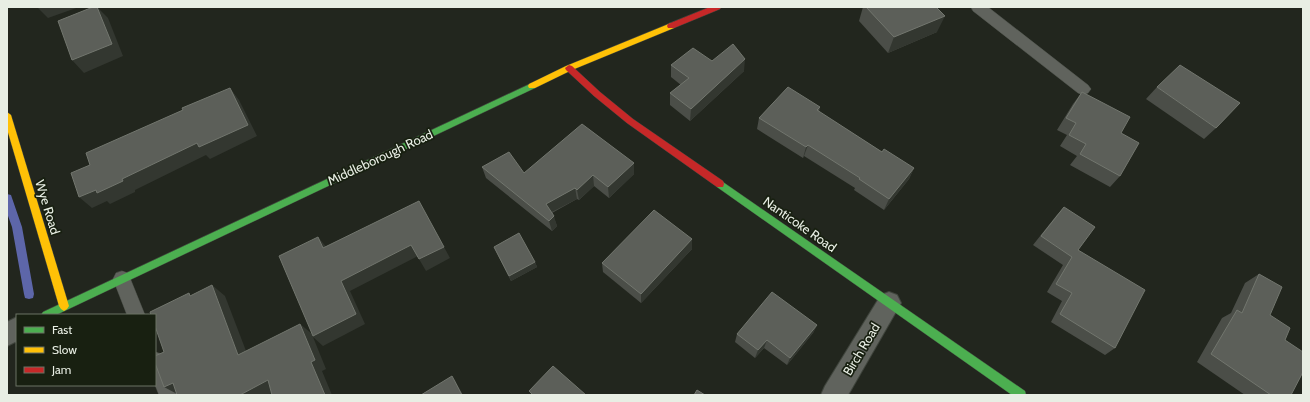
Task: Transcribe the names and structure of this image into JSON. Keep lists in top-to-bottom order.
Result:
{
  "streets": {
    "street": [
      "Middleborough Road",
      "Wye Road",
      "Nanticoke Road",
      "Birch Road"
    ]
  },
  "crossings": [
    ["Middleborough Road", "Wye Road"],
    ["Middleborough Road", "Nanticoke Road"],
    ["Nanticoke Road", "Birch Road"]
  ],
  "legend": ["Fast", "Slow", "Jam"]
}
